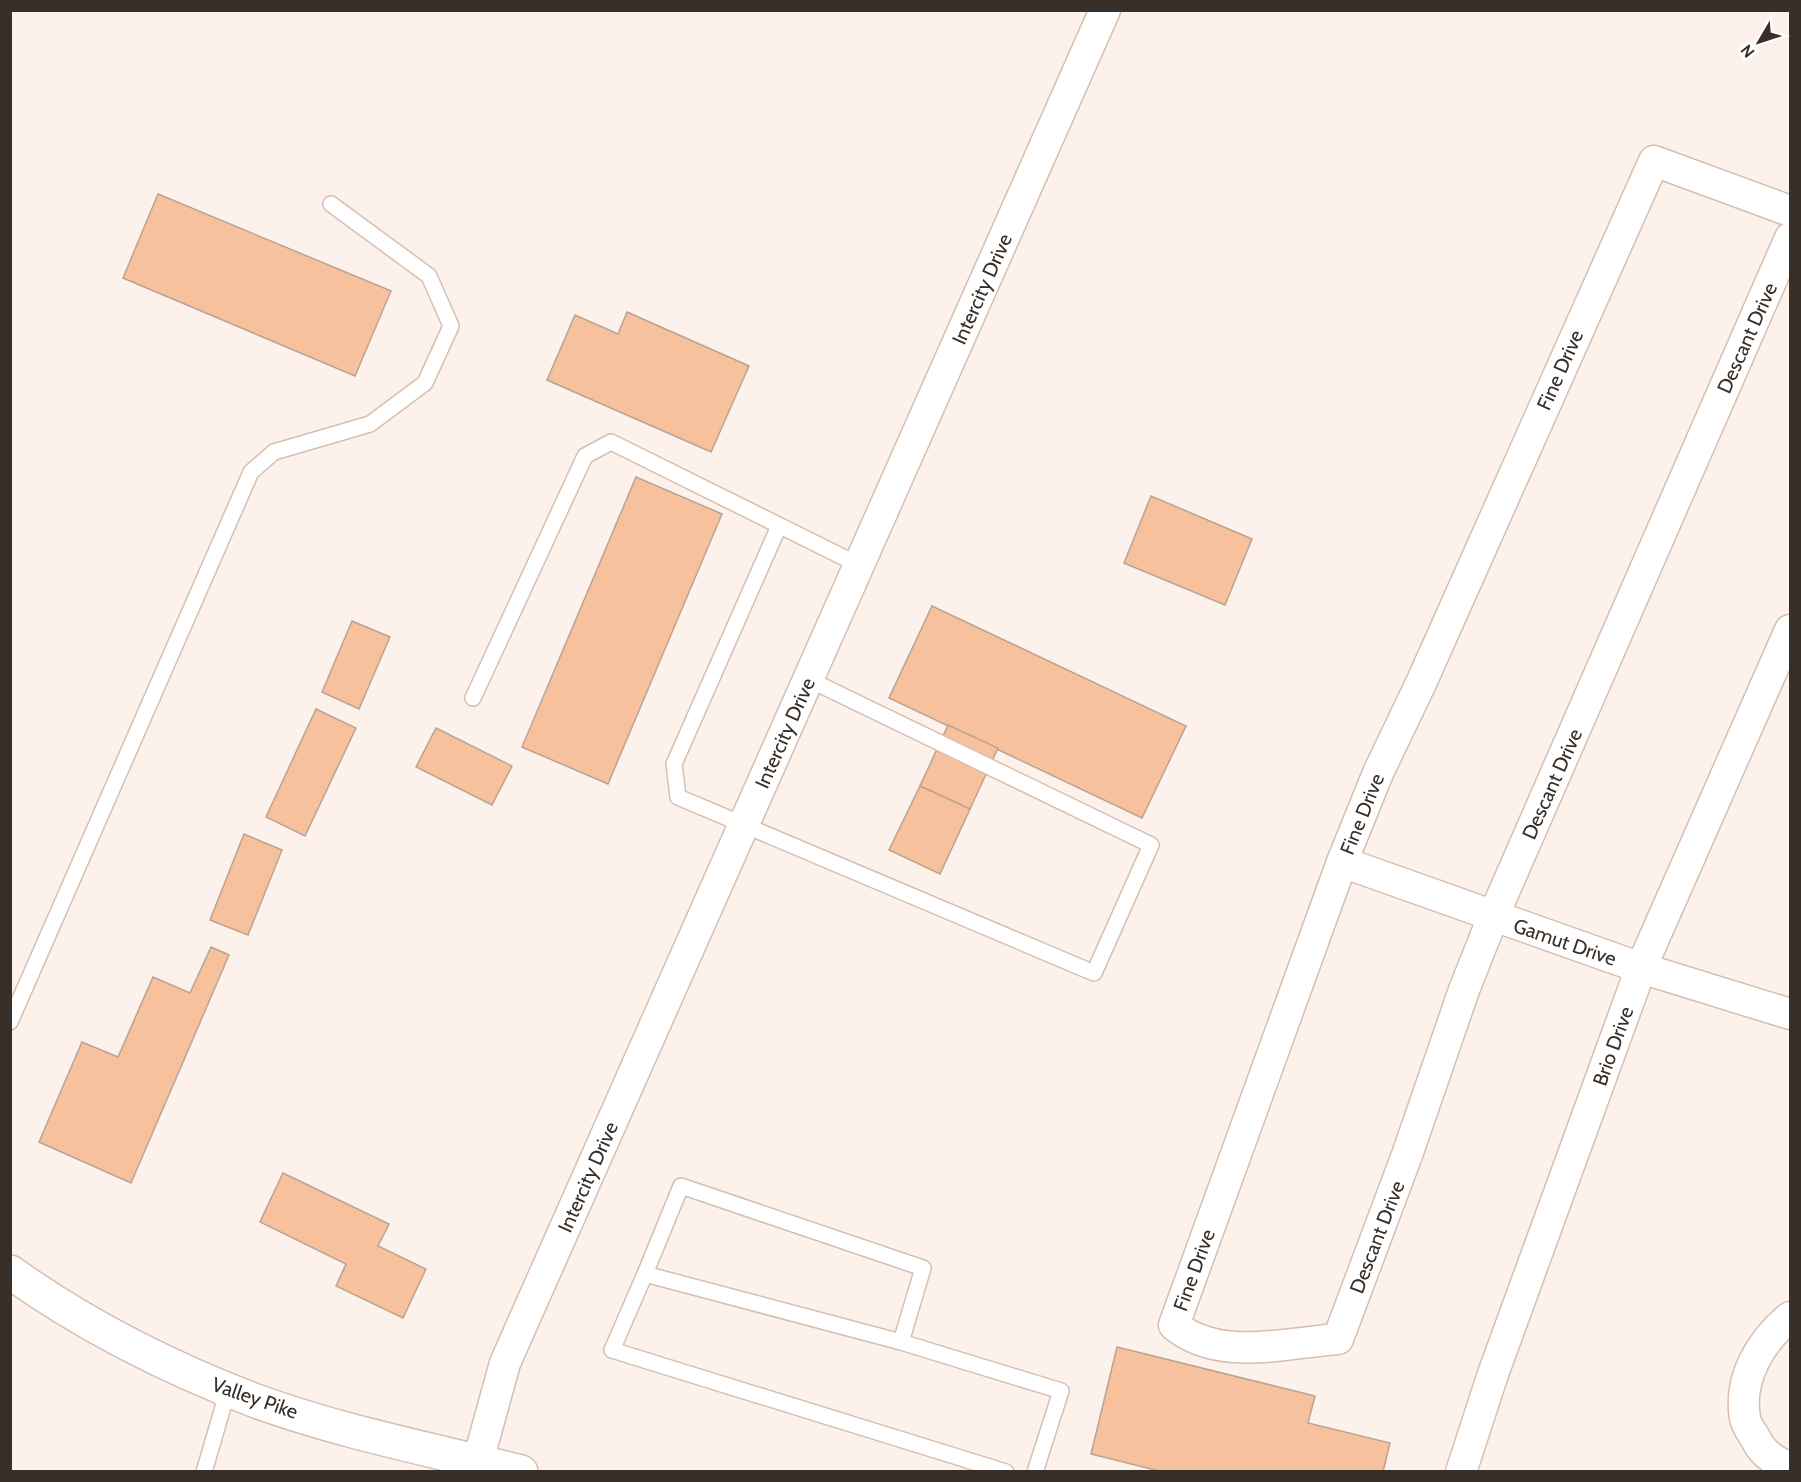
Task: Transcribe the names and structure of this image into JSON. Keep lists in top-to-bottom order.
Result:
{
  "streets": {
    "street": [
      "Intercity Drive",
      "Descant Drive",
      "Fine Drive",
      "Gamut Drive",
      "Brio Drive",
      "Valley Pike"
    ]
  },
  "crossings": [
    ["Intercity Drive", "Valley Pike"],
    ["Descant Drive", "Fine Drive"],
    ["Descant Drive", "Gamut Drive"],
    ["Fine Drive", "Gamut Drive"],
    ["Gamut Drive", "Brio Drive"]
  ],
  "north": "bottom left"
}
